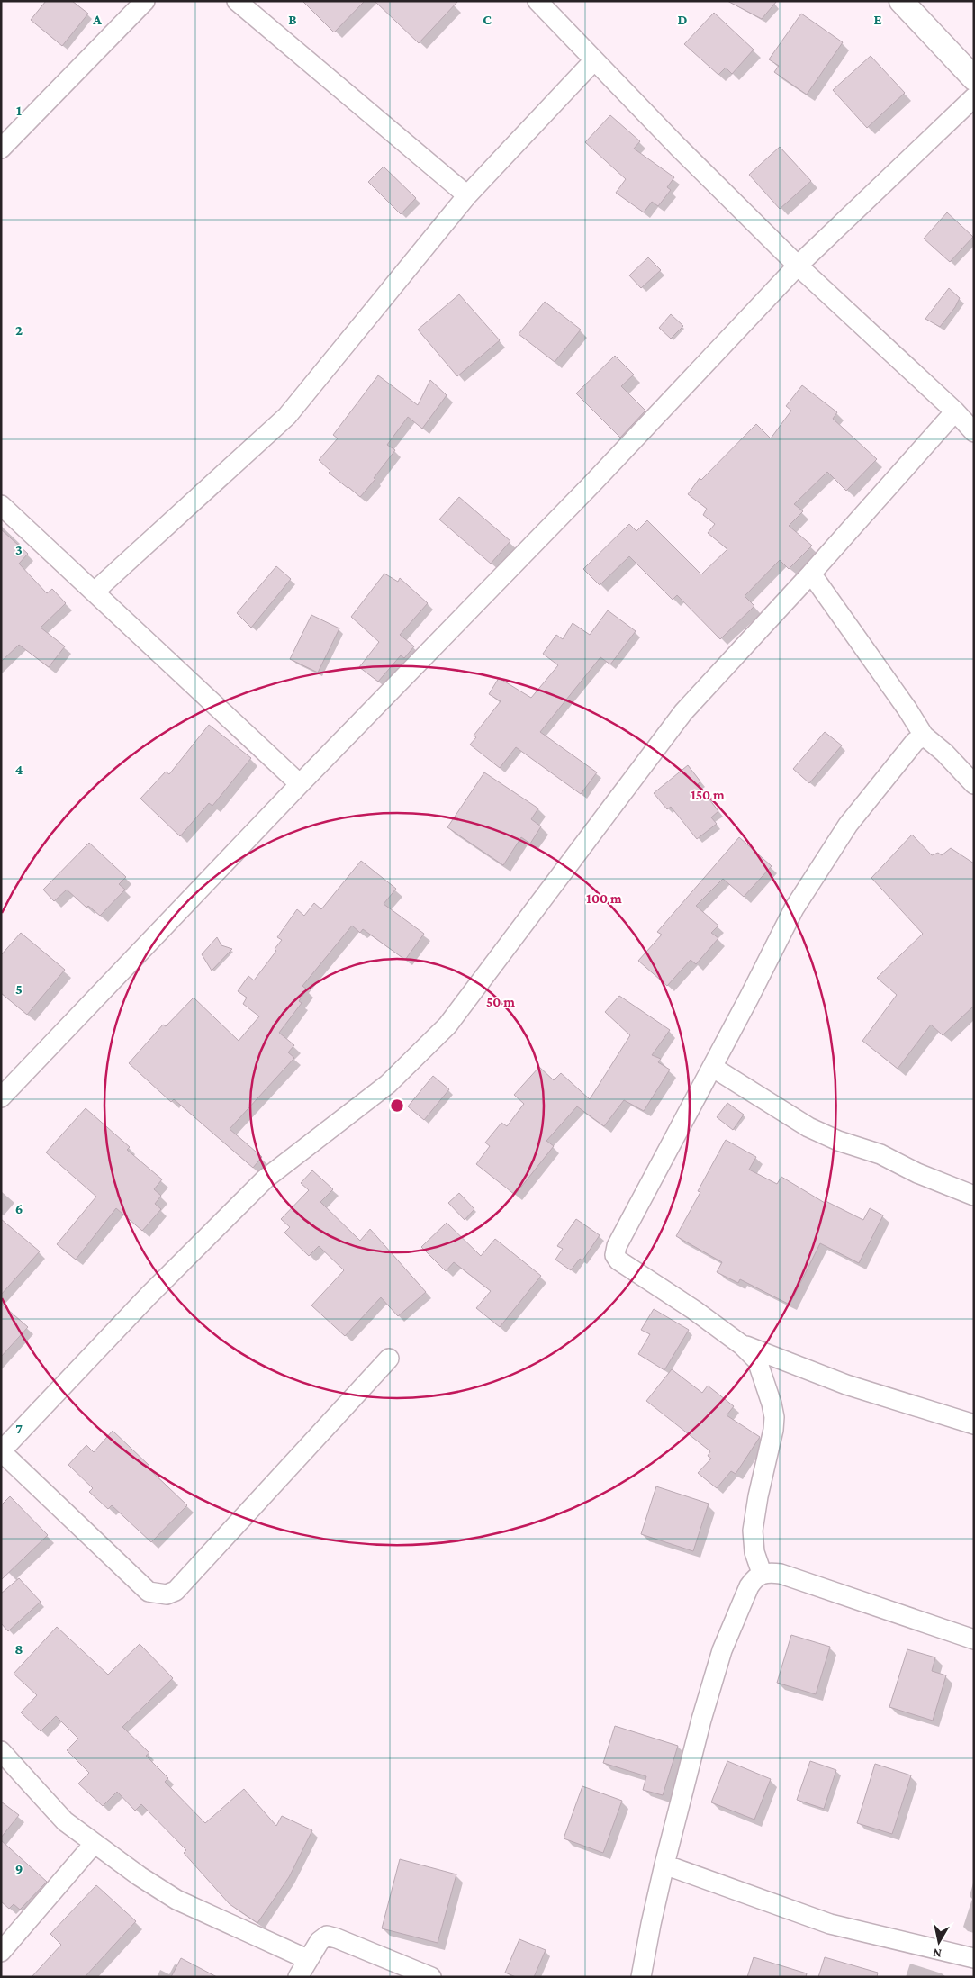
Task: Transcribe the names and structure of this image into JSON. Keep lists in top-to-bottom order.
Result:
{
  "north": "bottom",
  "grid": {
    "columns": [
      "A",
      "B",
      "C",
      "D",
      "E"
    ],
    "rows": [
      "1",
      "2",
      "3",
      "4",
      "5",
      "6",
      "7",
      "8",
      "9"
    ]
  },
  "rings": ["150 m", "100 m", "50 m"]
}
